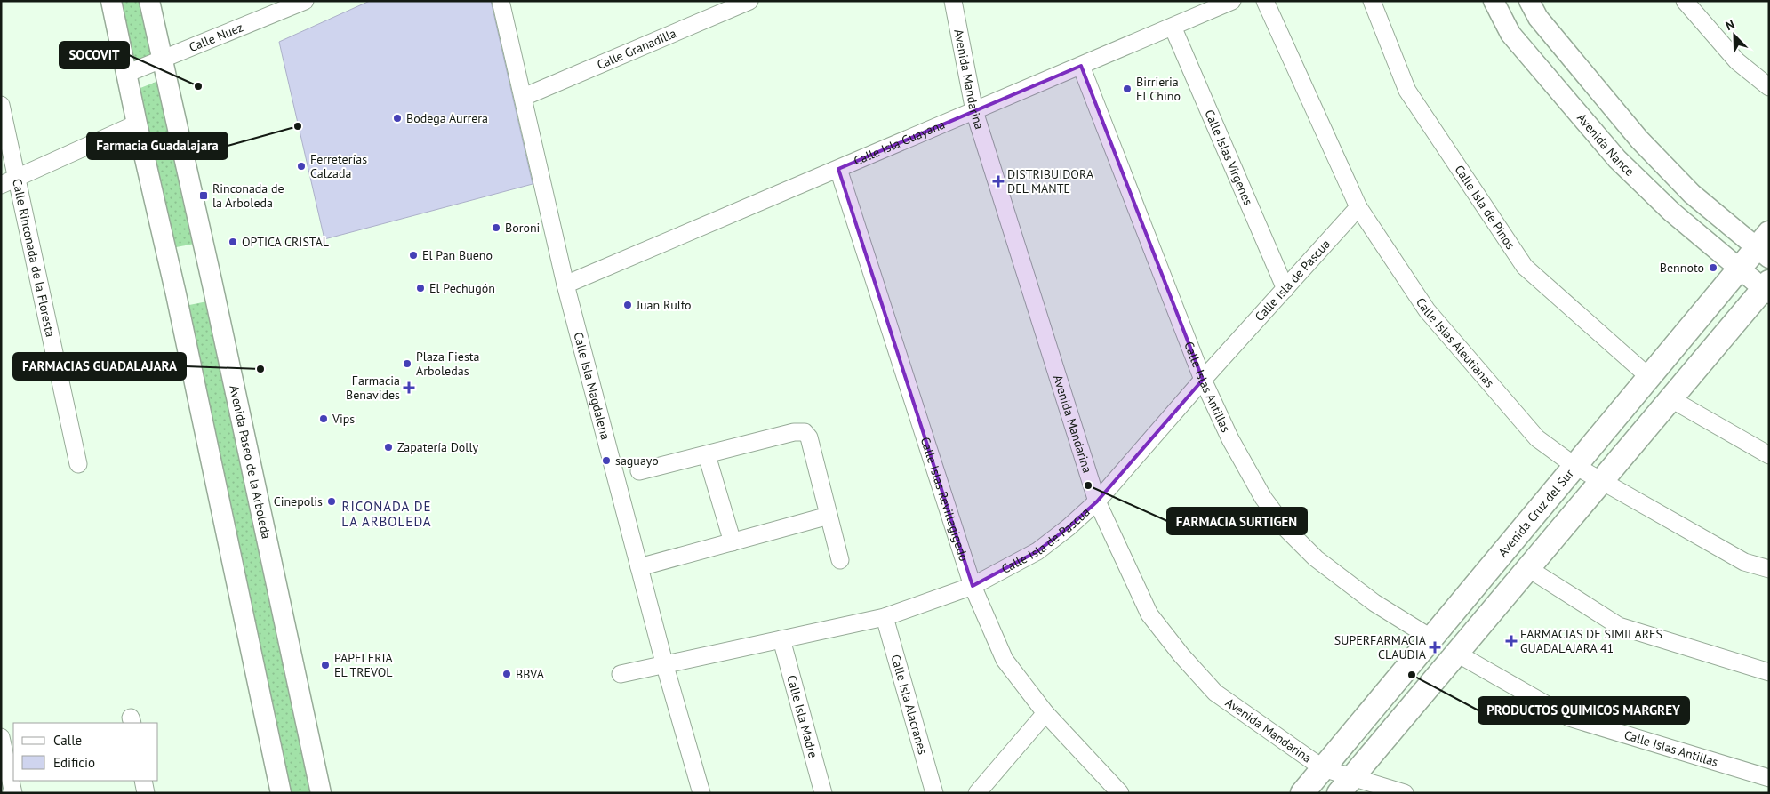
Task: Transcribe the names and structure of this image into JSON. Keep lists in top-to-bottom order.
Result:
{
  "streets": {
    "main road": ["Avenida Cruz del Sur"],
    "street": [
      "Calle Nuez",
      "Calle Granadilla",
      "Avenida Mandarina",
      "Calle Isla Guayana",
      "Avenida Nance",
      "Calle Islas Vírgenes",
      "Calle Isla de Pinos",
      "Calle Rinconada de la Floresta",
      "Calle Isla de Pascua",
      "Calle Islas Aleutianas",
      "Calle Isla Magdalena",
      "Calle Islas Antillas",
      "Avenida Paseo de la Arboleda",
      "Calle Islas Revillagigedo",
      "Calle Isla Alacranes",
      "Calle Isla Madre"
    ]
  },
  "crossings": [
    ["Calle Nuez", "Avenida Paseo de la Arboleda"],
    ["Calle Granadilla", "Calle Isla Magdalena"],
    ["Avenida Mandarina", "Calle Isla Guayana"],
    ["Avenida Mandarina", "Calle Isla de Pascua"],
    ["Avenida Mandarina", "Avenida Cruz del Sur"],
    ["Calle Isla Guayana", "Calle Islas Vírgenes"],
    ["Calle Isla Guayana", "Calle Isla Magdalena"],
    ["Calle Isla Guayana", "Calle Islas Antillas"],
    ["Calle Isla Guayana", "Calle Islas Revillagigedo"],
    ["Avenida Nance", "Avenida Cruz del Sur"],
    ["Calle Islas Vírgenes", "Calle Isla de Pascua"],
    ["Calle Isla de Pinos", "Avenida Cruz del Sur"],
    ["Calle Isla de Pascua", "Calle Islas Aleutianas"],
    ["Calle Isla de Pascua", "Calle Isla Magdalena"],
    ["Calle Isla de Pascua", "Calle Islas Antillas"],
    ["Calle Isla de Pascua", "Calle Islas Revillagigedo"],
    ["Calle Isla de Pascua", "Calle Isla Alacranes"],
    ["Calle Isla de Pascua", "Calle Isla Madre"],
    ["Calle Islas Aleutianas", "Avenida Cruz del Sur"],
    ["Calle Islas Antillas", "Avenida Cruz del Sur"]
  ],
  "districts": ["RICONADA DE LA ARBOLEDA"],
  "places": {
    "other": [
      "SOCOVIT",
      "Birrieria El Chino",
      "Bodega Aurrera",
      "Farmacia Guadalajara",
      "Ferreterías Calzada",
      "Boroni",
      "OPTICA CRISTAL",
      "El Pan Bueno",
      "Bennoto",
      "El Pechugón",
      "Juan Rulfo",
      "Plaza Fiesta Arboledas",
      "FARMACIAS GUADALAJARA",
      "Vips",
      "Zapatería Dolly",
      "saguayo",
      "FARMACIA SURTIGEN",
      "Cinepolis",
      "PAPELERIA EL TREVOL",
      "BBVA",
      "PRODUCTOS QUIMICOS MARGREY"
    ],
    "health": [
      "DISTRIBUIDORA DEL MANTE",
      "Farmacia Benavides",
      "FARMACIAS DE SIMILARES GUADALAJARA 41",
      "SUPERFARMACIA CLAUDIA"
    ],
    "transit": ["Rinconada de la Arboleda"]
  },
  "legend": ["Calle", "Edificio"],
  "north": "top left"
}
